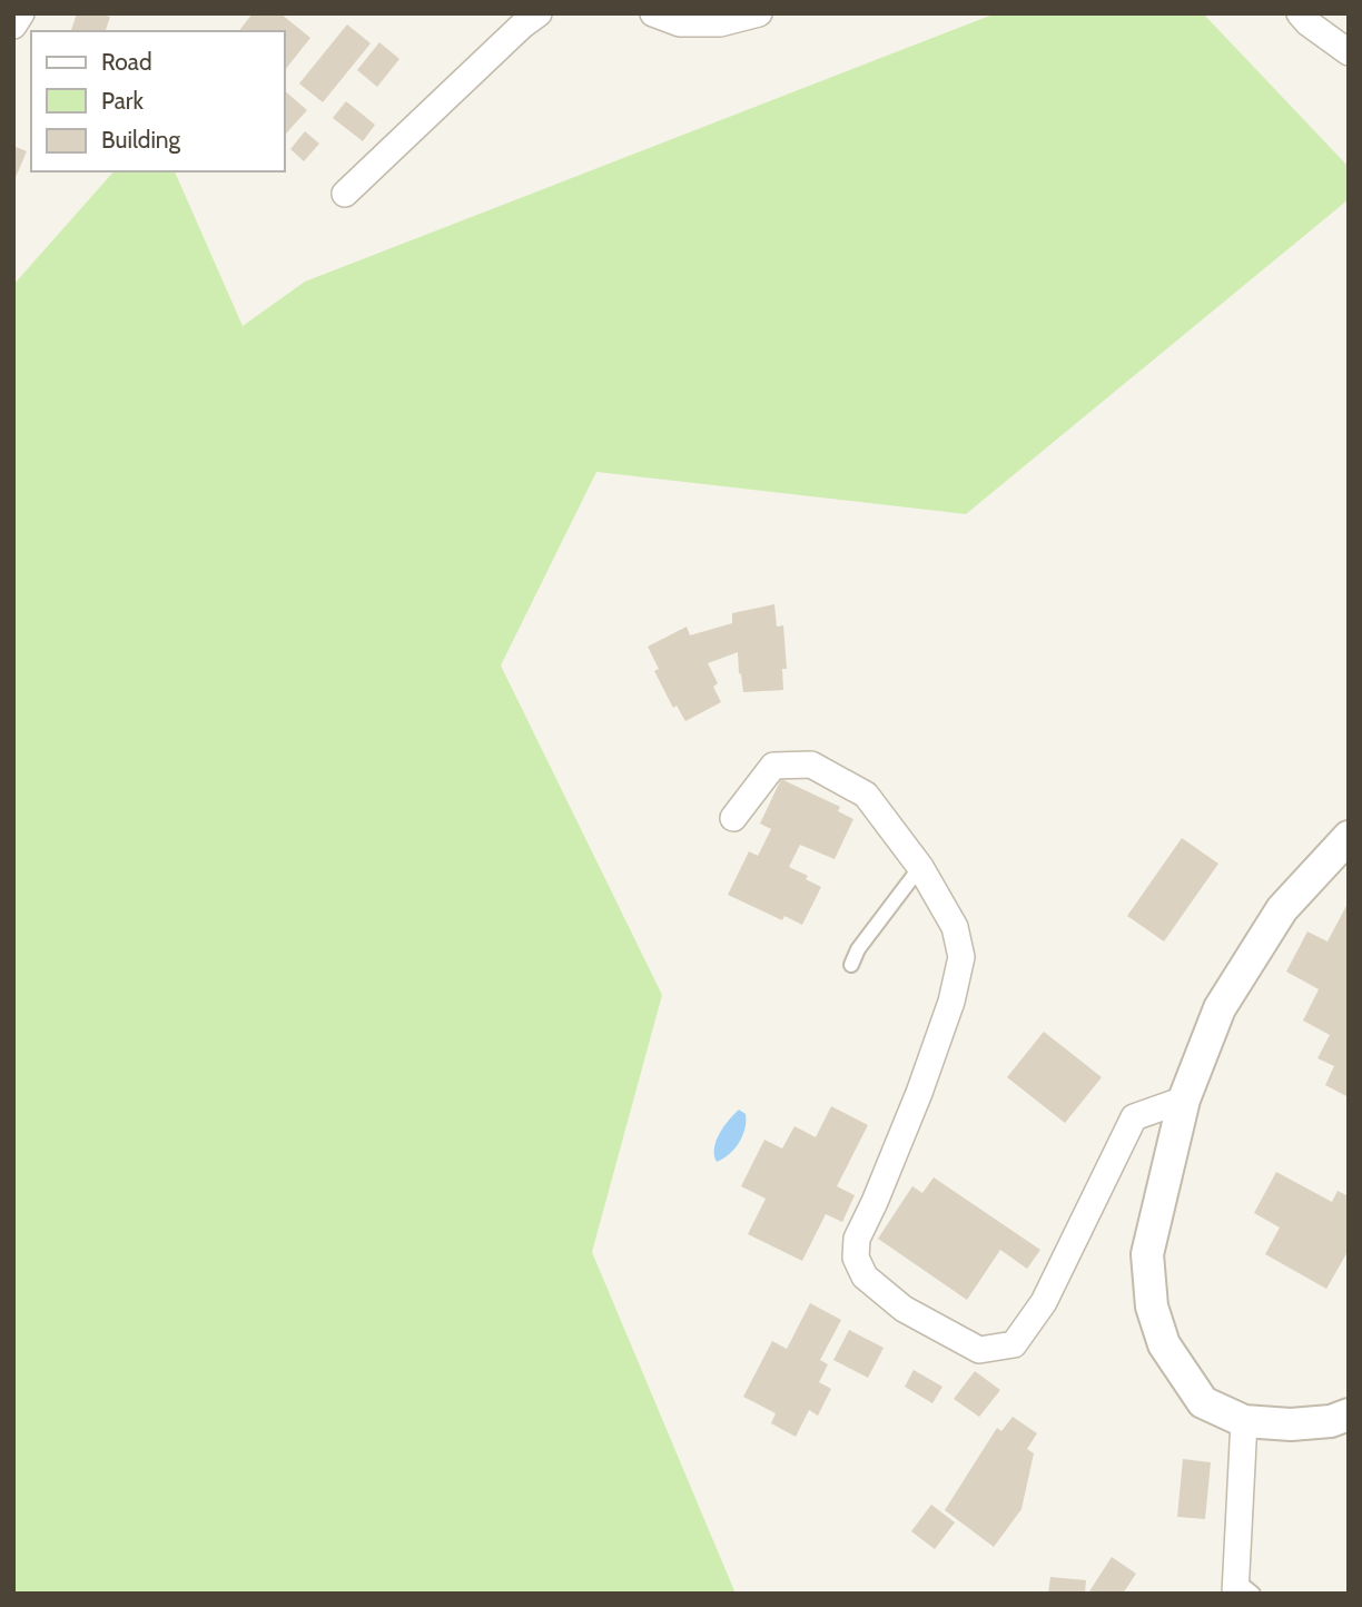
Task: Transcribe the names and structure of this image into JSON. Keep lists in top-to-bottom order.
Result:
{
  "legend": ["Road", "Park", "Building"]
}
